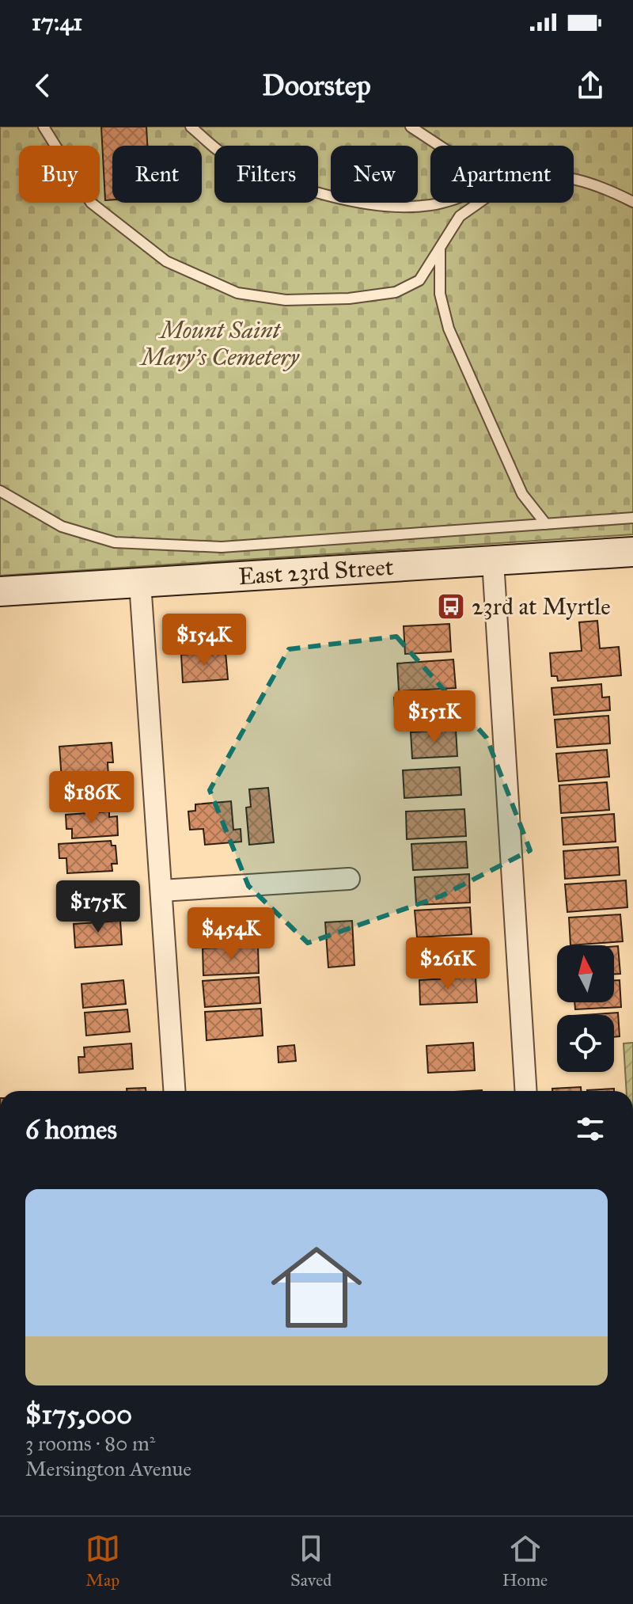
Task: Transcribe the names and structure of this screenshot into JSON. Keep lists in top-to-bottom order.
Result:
{
  "streets": {
    "main road": ["East 23rd Street"]
  },
  "parks": ["Mount Saint Mary's Cemetery"],
  "places": {
    "bus stop": ["23rd at Myrtle"]
  },
  "north": "top",
  "page": {
    "status": "17:41",
    "header": "Doorstep",
    "chip": [
      "Buy",
      "Rent",
      "Filters",
      "New",
      "Apartment"
    ],
    "price": [
      "$154K",
      "$151K",
      "$186K",
      "$175K",
      "$454K",
      "$261K"
    ],
    "heading": "6 homes",
    "list": [
      {
        "name": "$175,000",
        "note": "3 rooms · 80 m² · Mersington Avenue"
      }
    ],
    "tabs": ["Map", "Saved", "Home"]
  }
}
